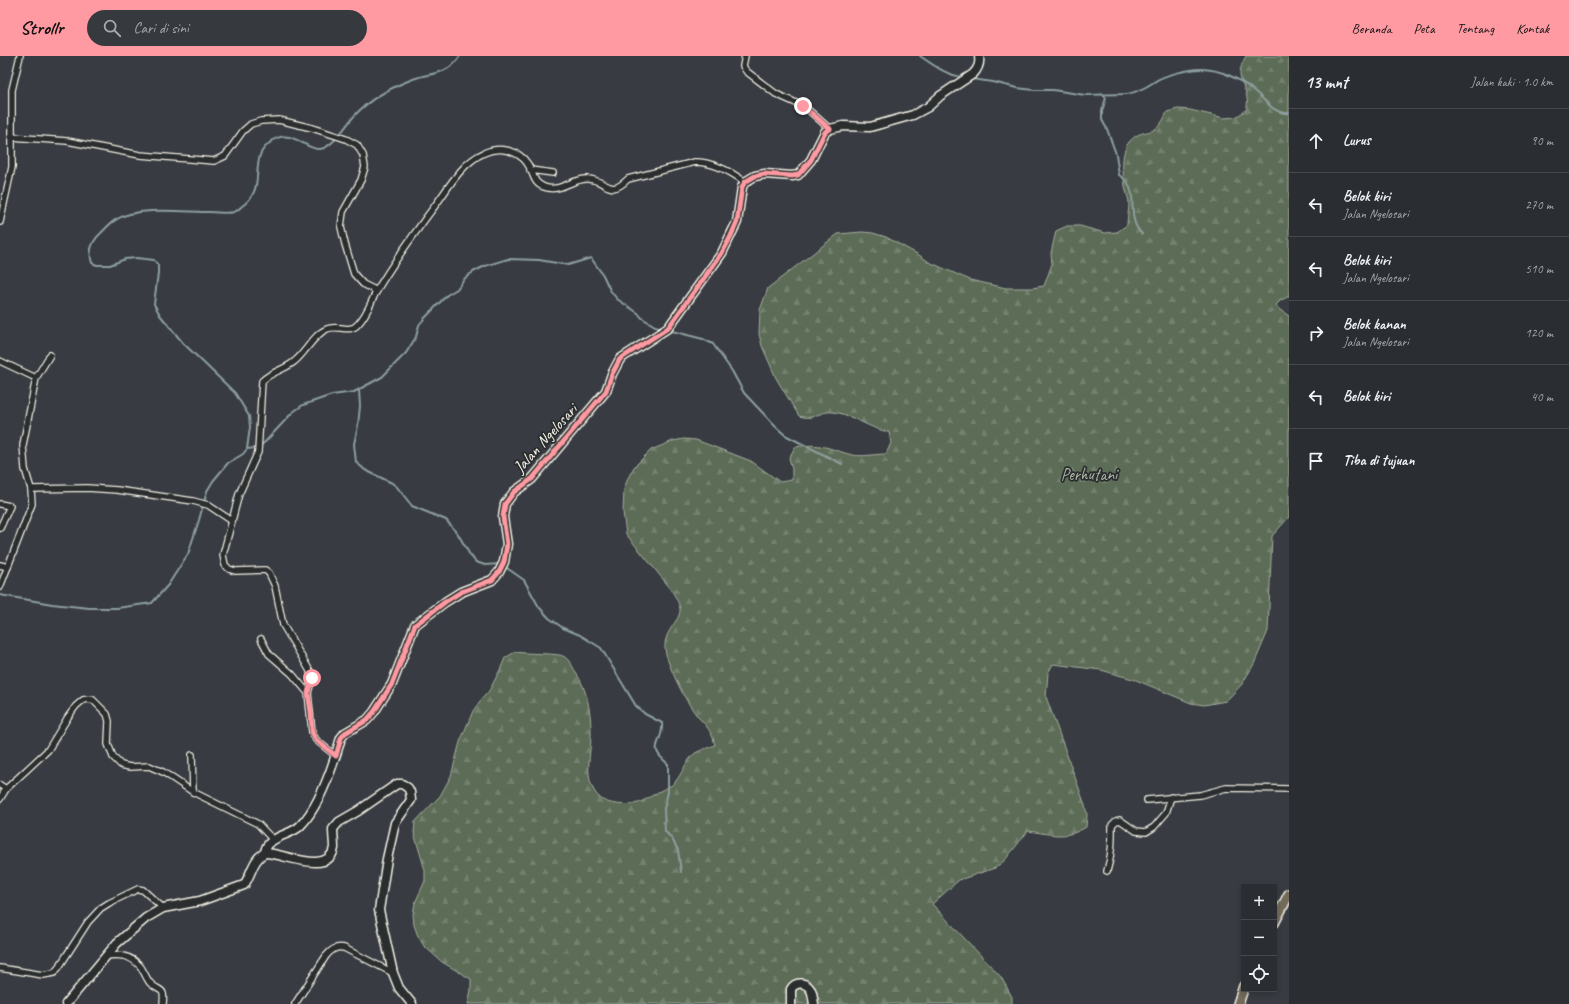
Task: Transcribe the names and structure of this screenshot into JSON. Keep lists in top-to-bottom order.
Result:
{
  "streets": {
    "street": ["Jalan Ngelosari"]
  },
  "parks": ["Perhutani"],
  "page": {
    "header": "Strollr",
    "search": "Cari di sini",
    "nav": [
      "Beranda",
      "Peta",
      "Tentang",
      "Kontak"
    ],
    "heading": ["13 mnt", "Jalan kaki · 1.0 km"],
    "list": [
      ["Lurus", "90 m"],
      ["Belok kiri", "Jalan Ngelosari", "270 m"],
      ["Belok kiri", "Jalan Ngelosari", "510 m"],
      ["Belok kanan", "Jalan Ngelosari", "120 m"],
      ["Belok kiri", "40 m"],
      "Tiba di tujuan"
    ],
    "map_buttons": ["+", "−"]
  }
}
